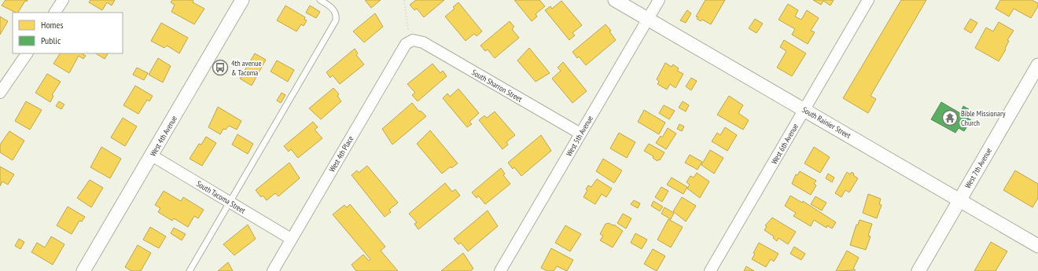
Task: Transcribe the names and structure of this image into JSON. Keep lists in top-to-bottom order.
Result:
{
  "streets": {
    "street": [
      "South Sharron Street",
      "South Rainier Street",
      "West 4th Avenue",
      "West 5th Avenue",
      "West 6th Avenue",
      "West 4th Place",
      "West 7th Avenue",
      "South Tacoma Street"
    ]
  },
  "crossings": [
    ["South Sharron Street", "West 5th Avenue"],
    ["South Sharron Street", "West 4th Place"],
    ["South Rainier Street", "West 5th Avenue"],
    ["South Rainier Street", "West 6th Avenue"],
    ["South Rainier Street", "West 7th Avenue"],
    ["West 4th Avenue", "South Tacoma Street"],
    ["West 4th Place", "South Tacoma Street"]
  ],
  "places": {
    "bus stop": ["4th avenue & Tacoma"],
    "temple": ["Bible Missionary Church"]
  },
  "legend": ["Homes", "Public"]
}
